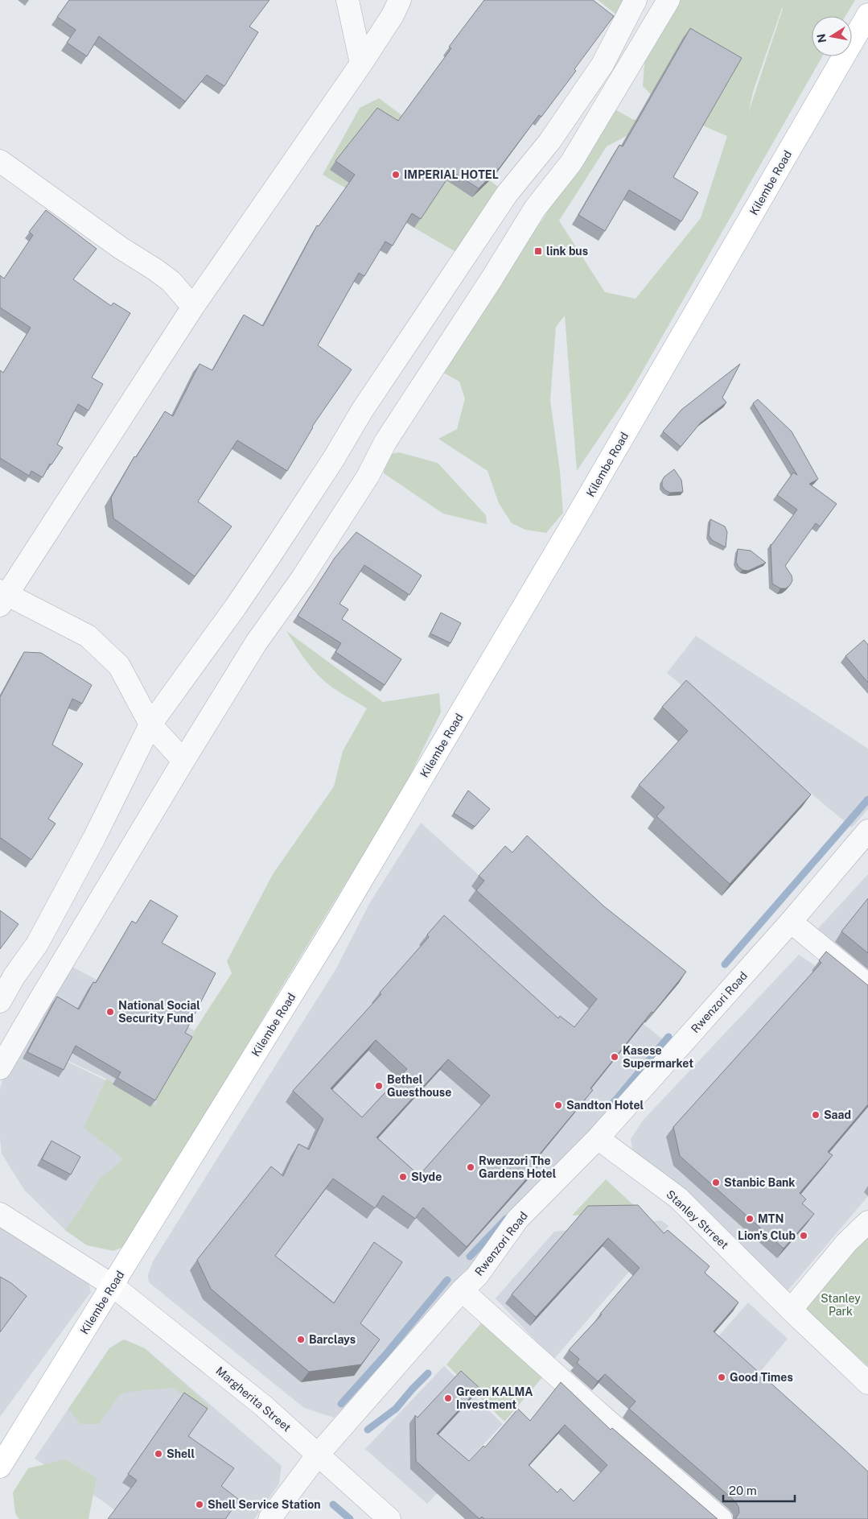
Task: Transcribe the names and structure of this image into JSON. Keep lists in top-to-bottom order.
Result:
{
  "streets": {
    "main road": ["Kilembe Road"],
    "street": ["Rwenzori Road", "Stanley Strreet", "Margherita Street"]
  },
  "crossings": [
    ["Kilembe Road", "Margherita Street"],
    ["Rwenzori Road", "Stanley Strreet"],
    ["Rwenzori Road", "Margherita Street"]
  ],
  "parks": ["Stanley Park"],
  "places": {
    "other": [
      "IMPERIAL HOTEL",
      "National Social Security Fund",
      "Kasese Supermarket",
      "Bethel Guesthouse",
      "Sandton Hotel",
      "Saad",
      "Rwenzori The Gardens Hotel",
      "Slyde",
      "Stanbic Bank",
      "MTN",
      "Lion's Club",
      "Barclays",
      "Good Times",
      "Green KALMA Investment",
      "Shell",
      "Shell Service Station"
    ],
    "transit": ["link bus"]
  },
  "scale_bar": "20 m",
  "north": "left"
}
